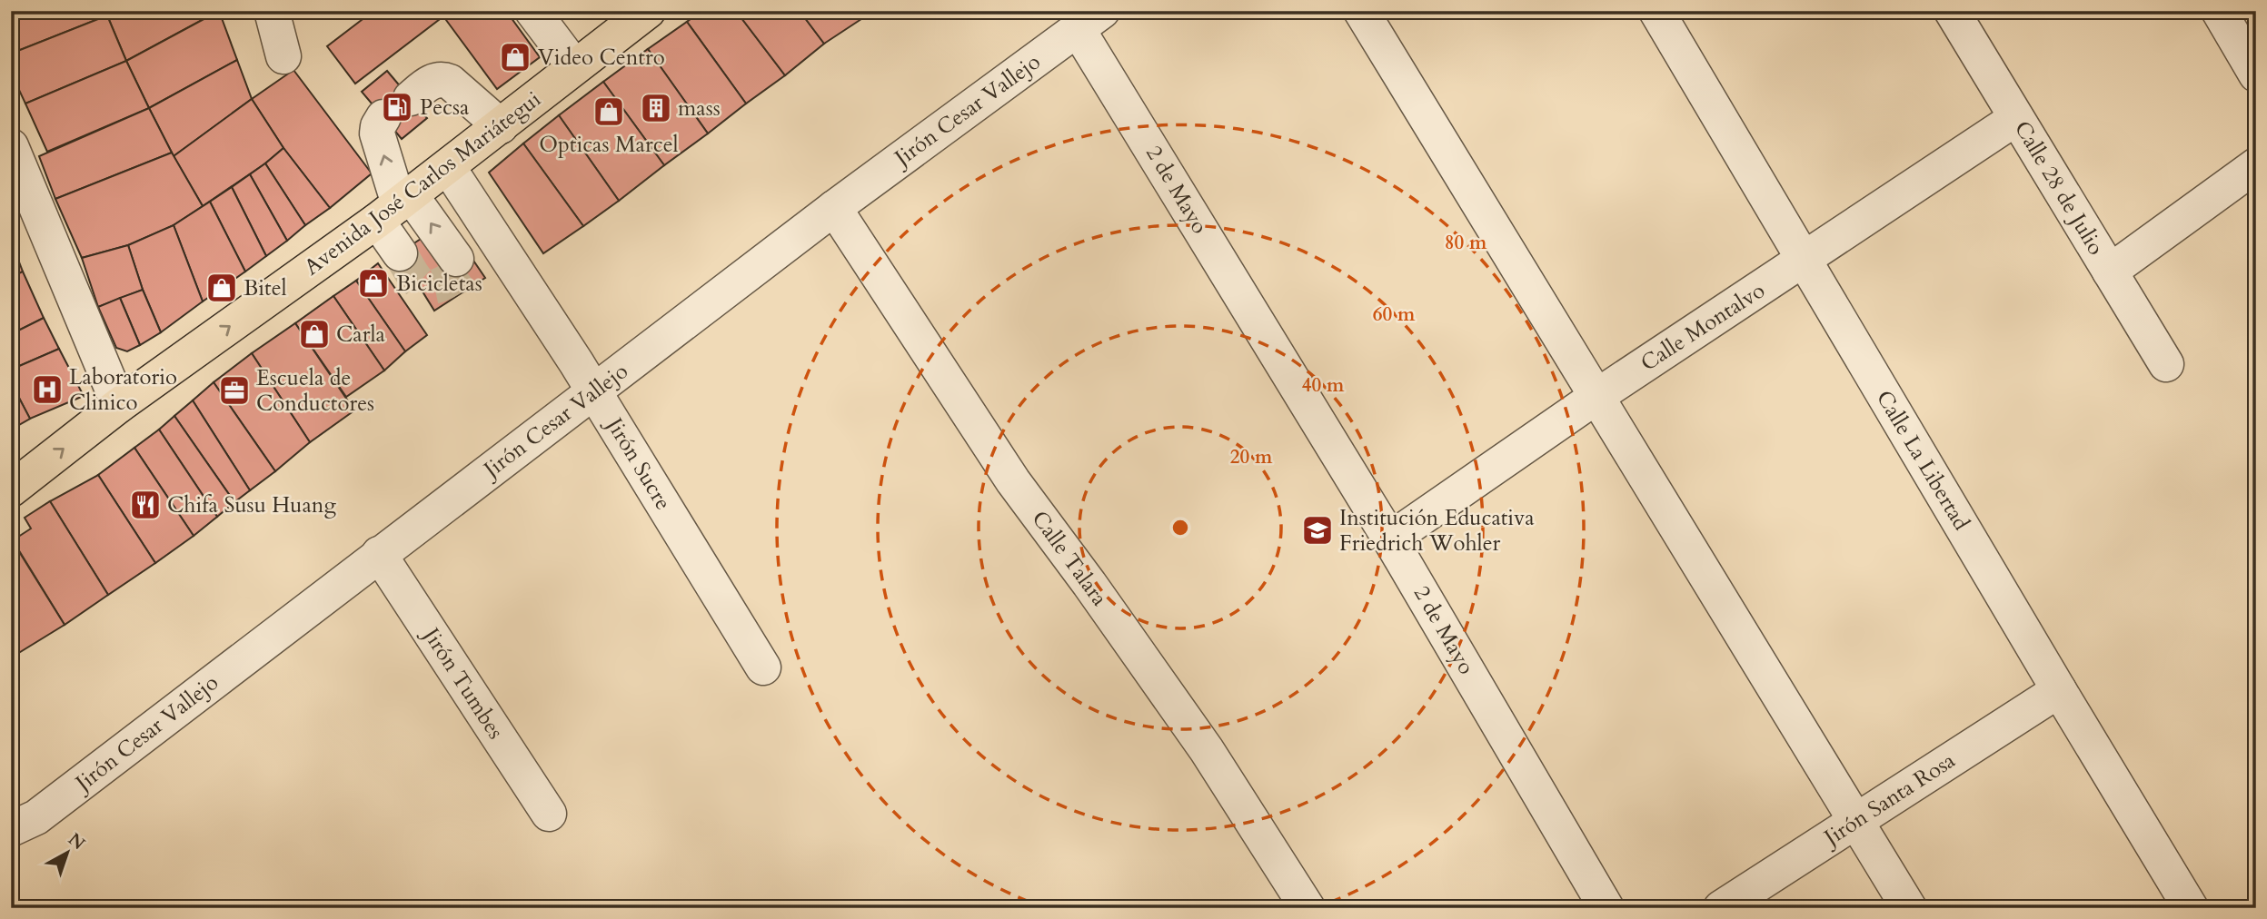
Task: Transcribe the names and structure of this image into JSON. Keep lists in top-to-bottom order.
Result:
{
  "streets": {
    "main road": ["Avenida José Carlos Mariátegui"],
    "street": [
      "Jirón Cesar Vallejo",
      "Calle 28 de Julio",
      "2 de Mayo",
      "Calle Montalvo",
      "Calle La Libertad",
      "Jirón Sucre",
      "Calle Talara",
      "Jirón Tumbes",
      "Jirón Santa Rosa"
    ]
  },
  "crossings": [
    ["Jirón Cesar Vallejo", "2 de Mayo"],
    ["Jirón Cesar Vallejo", "Jirón Sucre"],
    ["Jirón Cesar Vallejo", "Calle Talara"],
    ["Jirón Cesar Vallejo", "Jirón Tumbes"],
    ["Avenida José Carlos Mariátegui", "Jirón Sucre"],
    ["Calle 28 de Julio", "Calle Montalvo"],
    ["2 de Mayo", "Calle Montalvo"],
    ["Calle Montalvo", "Calle La Libertad"],
    ["Calle La Libertad", "Jirón Santa Rosa"]
  ],
  "one_way": ["Avenida José Carlos Mariátegui"],
  "places": {
    "shop": [
      "Video Centro",
      "Opticas Marcel",
      "Bicicletas",
      "Bitel",
      "Carla"
    ],
    "fuel station": ["Pecsa"],
    "building": ["mass"],
    "hospital": ["Laboratorio Clinico"],
    "office": ["Escuela de Conductores"],
    "restaurant": ["Chifa Susu Huang"],
    "school or university": ["Institución Educativa Friedrich Wohler"]
  },
  "north": "top right",
  "rings": [
    "80 m",
    "60 m",
    "40 m",
    "20 m"
  ]
}
